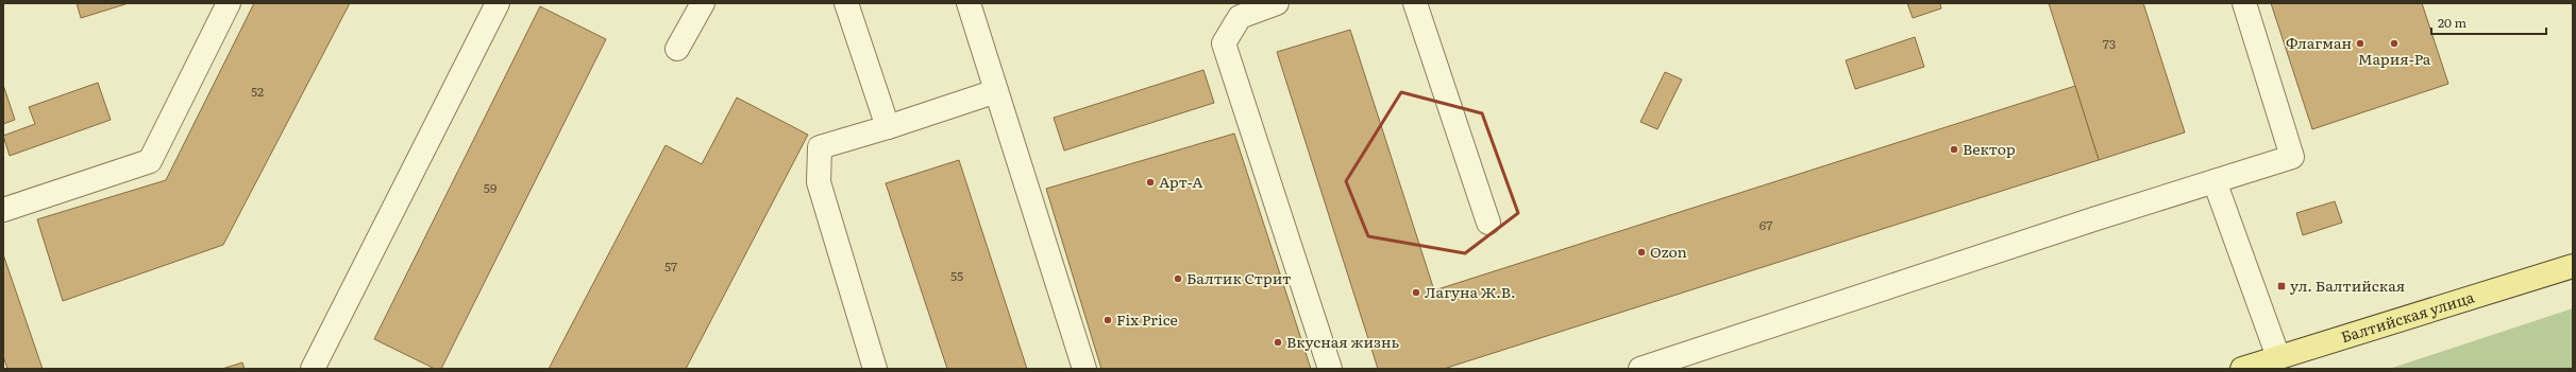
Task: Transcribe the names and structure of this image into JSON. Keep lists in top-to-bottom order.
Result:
{
  "streets": {
    "main road": ["Балтийская улица"]
  },
  "places": {
    "other": [
      "Флагман",
      "Мария-Ра",
      "Вектор",
      "Арт-А",
      "Ozon",
      "Балтик Стрит",
      "Лагуна Ж.В.",
      "Fix Price",
      "Вкусная жизнь"
    ],
    "transit": ["ул. Балтийская"]
  },
  "house_numbers": [
    "73",
    "52",
    "59",
    "67",
    "57",
    "55"
  ],
  "scale_bar": "20 m"
}
